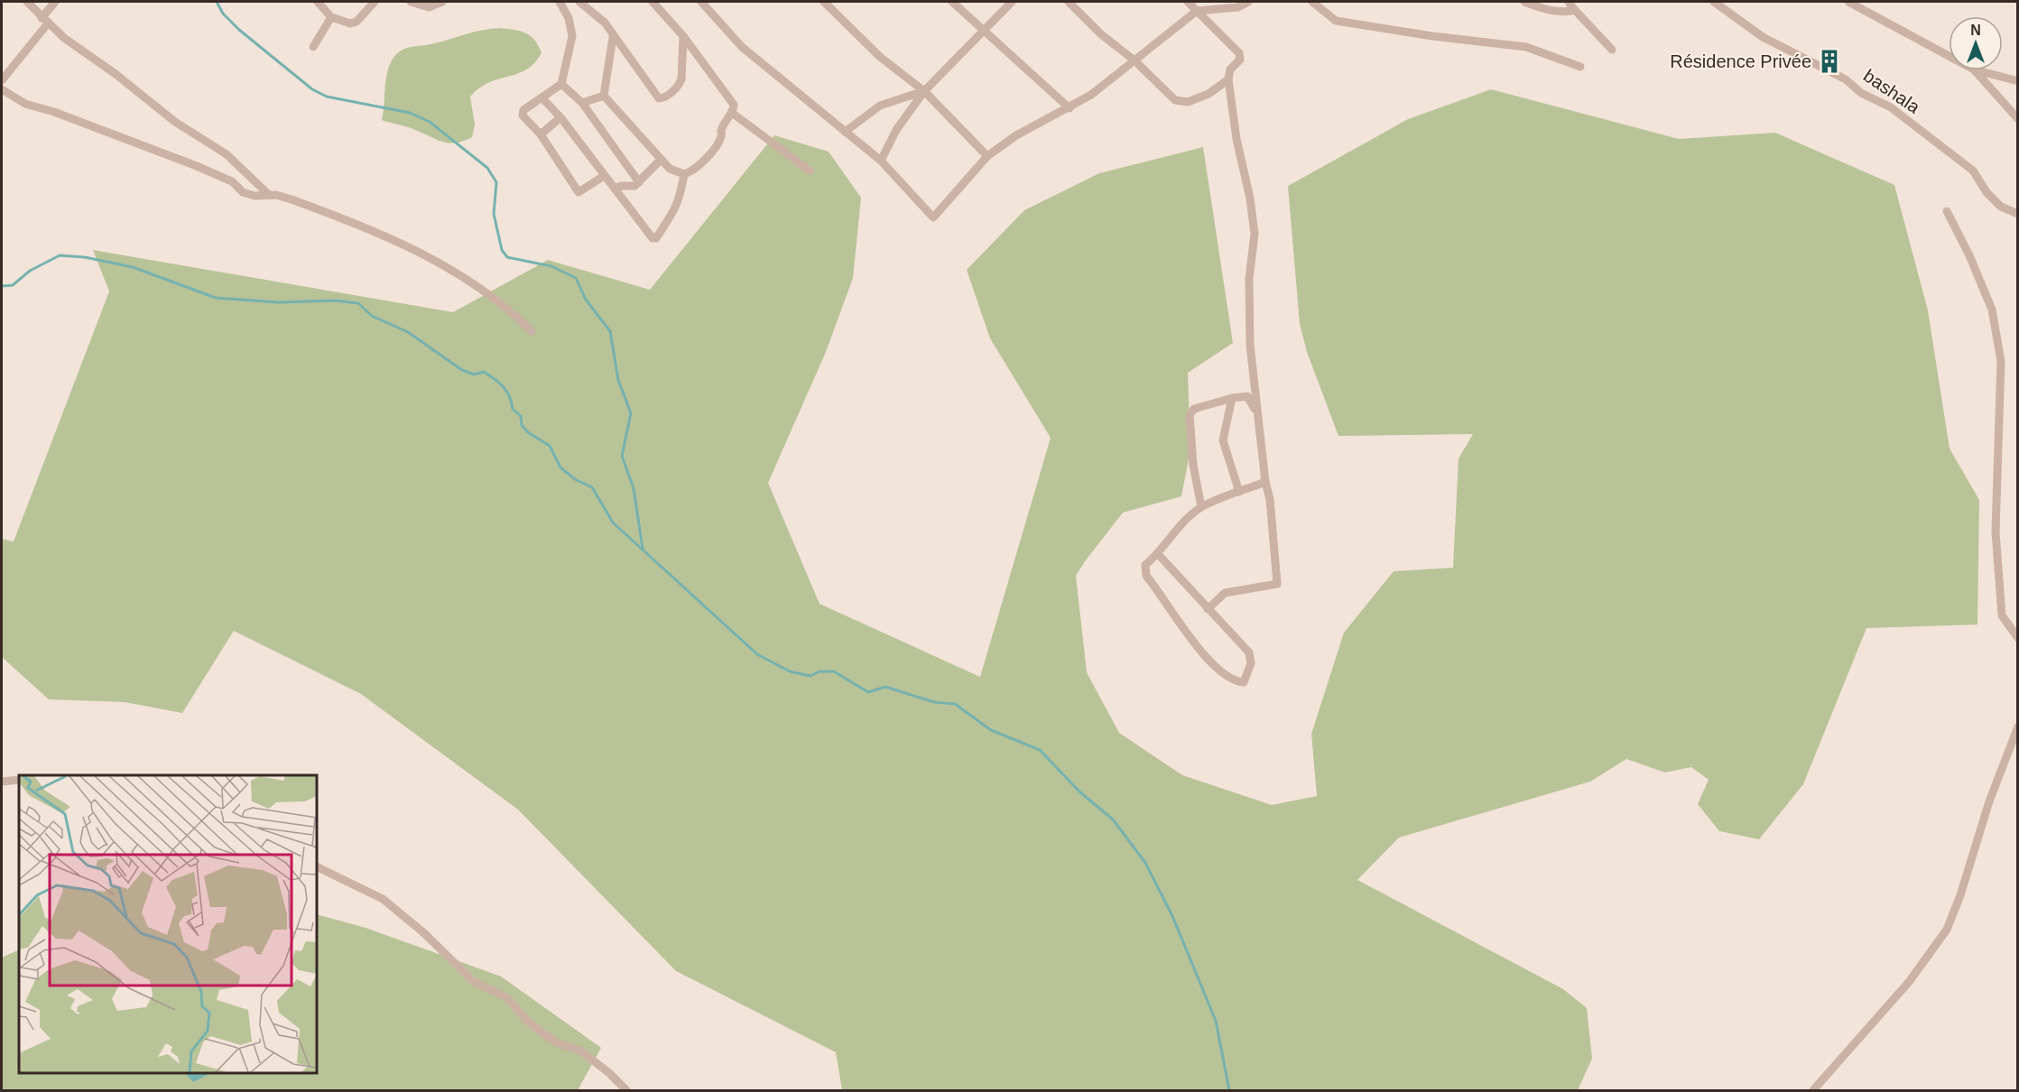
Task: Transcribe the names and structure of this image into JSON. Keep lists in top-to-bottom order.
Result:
{
  "streets": {
    "street": ["bashala"]
  },
  "places": {
    "building": ["Résidence Privée"]
  },
  "north": "top"
}
